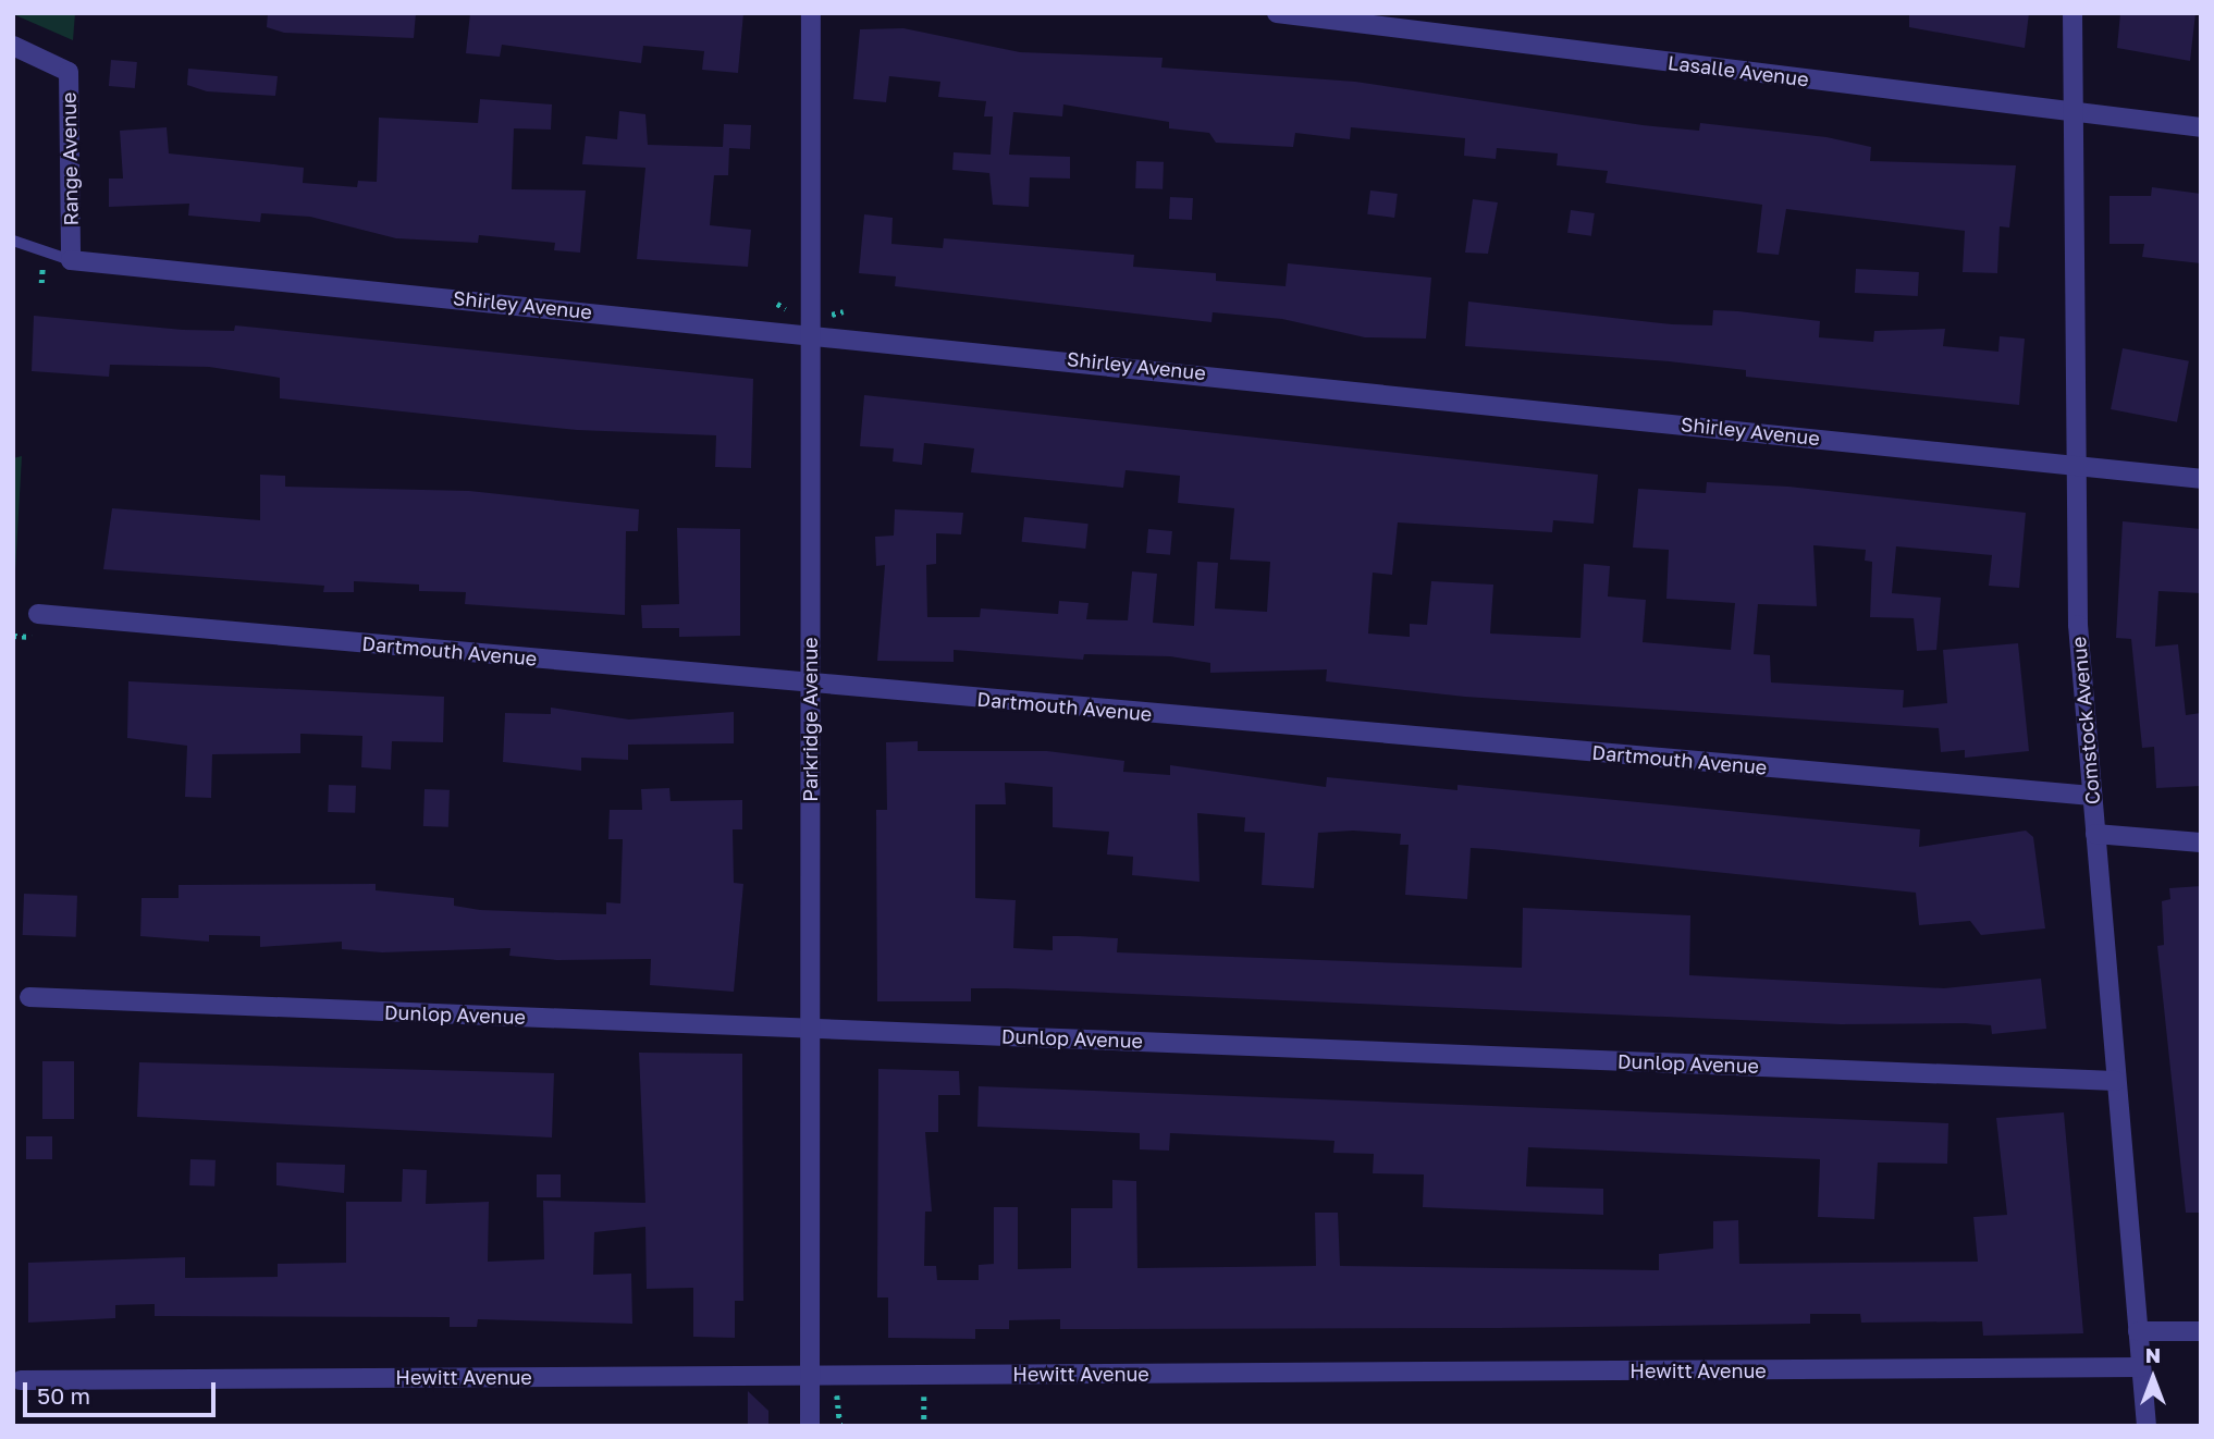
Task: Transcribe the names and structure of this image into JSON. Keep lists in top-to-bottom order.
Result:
{
  "streets": {
    "street": [
      "Lasalle Avenue",
      "Range Avenue",
      "Shirley Avenue",
      "Dartmouth Avenue",
      "Parkridge Avenue",
      "Comstock Avenue",
      "Dunlop Avenue",
      "Hewitt Avenue"
    ]
  },
  "crossings": [
    ["Lasalle Avenue", "Comstock Avenue"],
    ["Range Avenue", "Shirley Avenue"],
    ["Shirley Avenue", "Parkridge Avenue"],
    ["Shirley Avenue", "Comstock Avenue"],
    ["Dartmouth Avenue", "Parkridge Avenue"],
    ["Dartmouth Avenue", "Comstock Avenue"],
    ["Parkridge Avenue", "Dunlop Avenue"],
    ["Parkridge Avenue", "Hewitt Avenue"],
    ["Comstock Avenue", "Dunlop Avenue"],
    ["Comstock Avenue", "Hewitt Avenue"]
  ],
  "scale_bar": "50 m",
  "north": "top"
}
